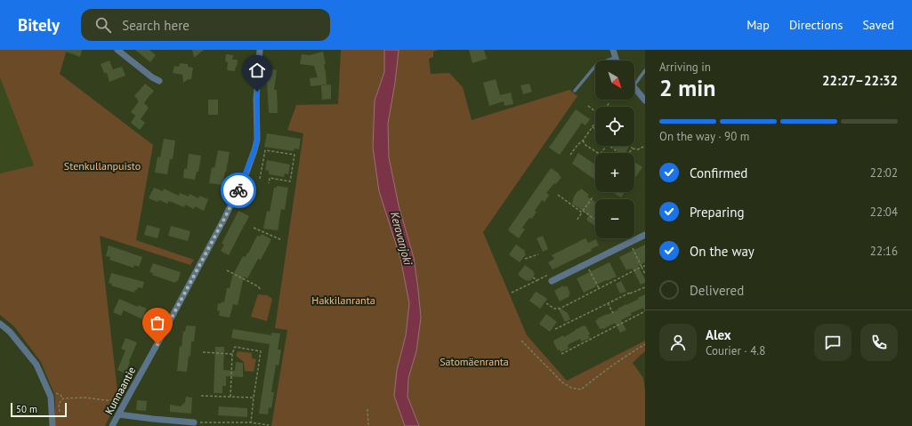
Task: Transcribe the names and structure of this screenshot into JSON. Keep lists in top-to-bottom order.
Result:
{
  "streets": {
    "street": ["Kunnaantie"]
  },
  "water": ["Keravanjoki"],
  "parks": ["Stenkullanpuisto", "Hakkilanranta", "Satomäenranta"],
  "scale_bar": "50 m",
  "north": "bottom right",
  "page": {
    "header": "Bitely",
    "search": "Search here",
    "nav": ["Map", "Directions", "Saved"],
    "heading": ["2 min", "Arriving in", "22:27–22:32"],
    "panel": ["Alex", "Courier · 4.8"],
    "map_buttons": ["+", "−"],
    "bar": "On the way · 90 m",
    "list": [
      ["Confirmed", "22:02"],
      ["Preparing", "22:04"],
      ["On the way", "22:16"],
      "Delivered"
    ],
    "scale": "50 m"
  }
}
